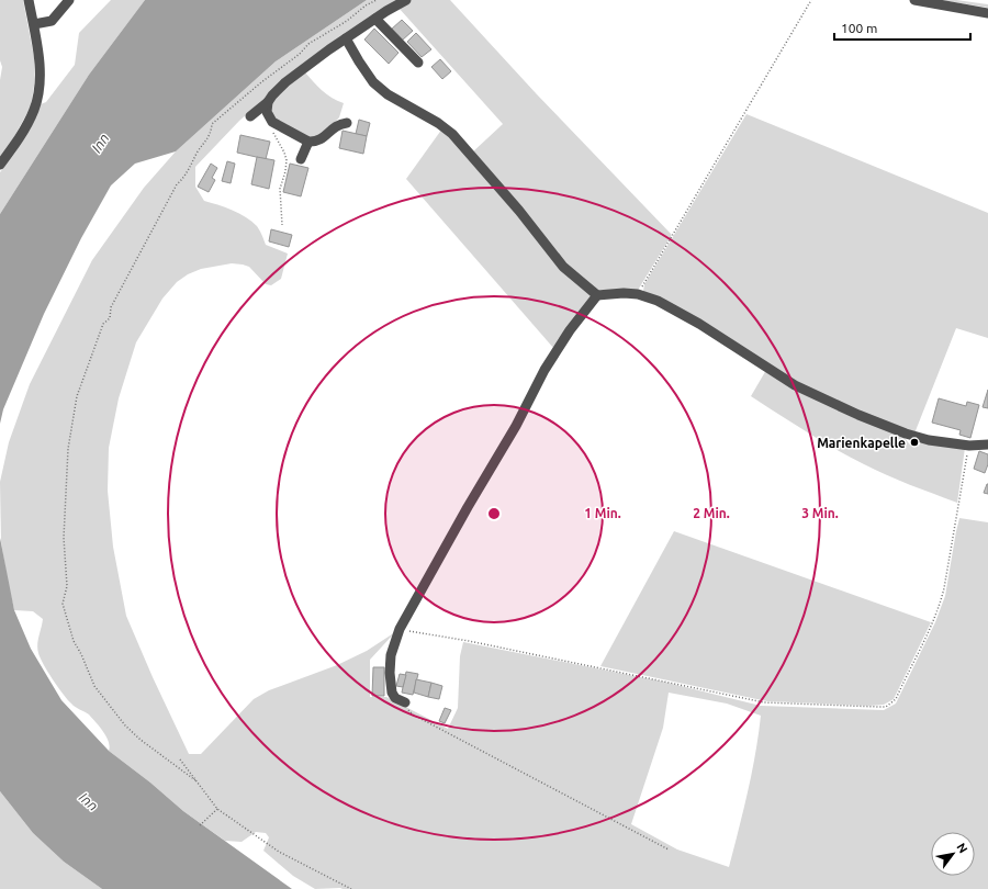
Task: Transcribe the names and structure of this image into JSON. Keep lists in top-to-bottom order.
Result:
{
  "water": ["Inn"],
  "places": ["Marienkapelle"],
  "scale_bar": "100 m",
  "north": "top right",
  "rings": ["1 Min.", "2 Min.", "3 Min."]
}
